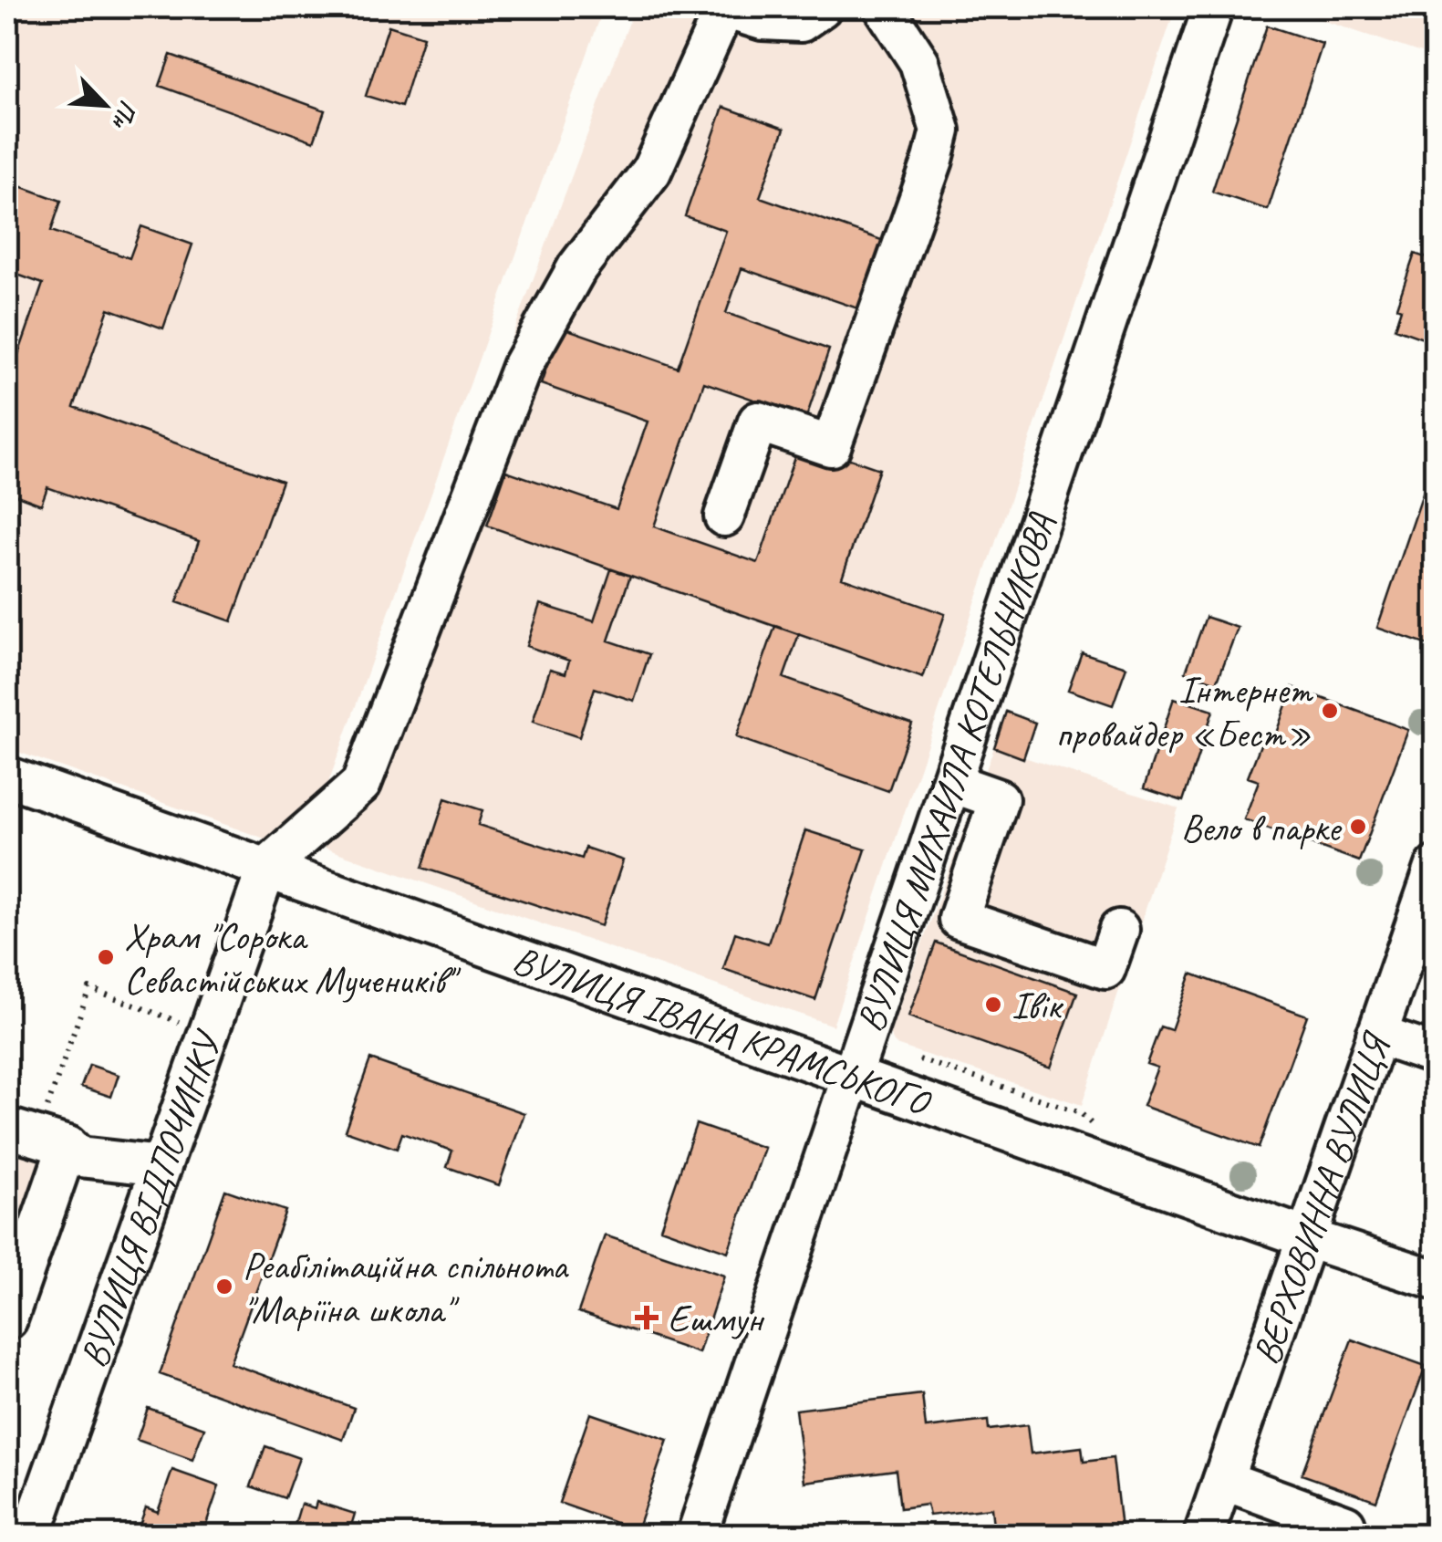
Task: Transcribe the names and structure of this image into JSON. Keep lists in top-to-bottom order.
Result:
{
  "streets": {
    "street": [
      "ВУЛИЦЯ МИХАЙЛА КОТЕЛЬНИКОВА",
      "ВУЛИЦЯ ІВАНА КРАМСЬКОГО",
      "ВУЛИЦЯ ВІДПОЧИНКУ",
      "ВЕРХОВИННА ВУЛИЦЯ"
    ]
  },
  "crossings": [
    ["ВУЛИЦЯ МИХАЙЛА КОТЕЛЬНИКОВА", "ВУЛИЦЯ ІВАНА КРАМСЬКОГО"],
    ["ВУЛИЦЯ ІВАНА КРАМСЬКОГО", "ВУЛИЦЯ ВІДПОЧИНКУ"],
    ["ВУЛИЦЯ ІВАНА КРАМСЬКОГО", "ВЕРХОВИННА ВУЛИЦЯ"]
  ],
  "places": {
    "other": [
      "Інтернет провайдер «Бест»",
      "Вело в парке",
      "Храм \"Сорока Севастійських Мучеників\"",
      "Івік",
      "Реабілітаційна спільнота \"Маріїна школа\""
    ],
    "health": ["Ешмун"]
  },
  "north": "bottom right"
}
